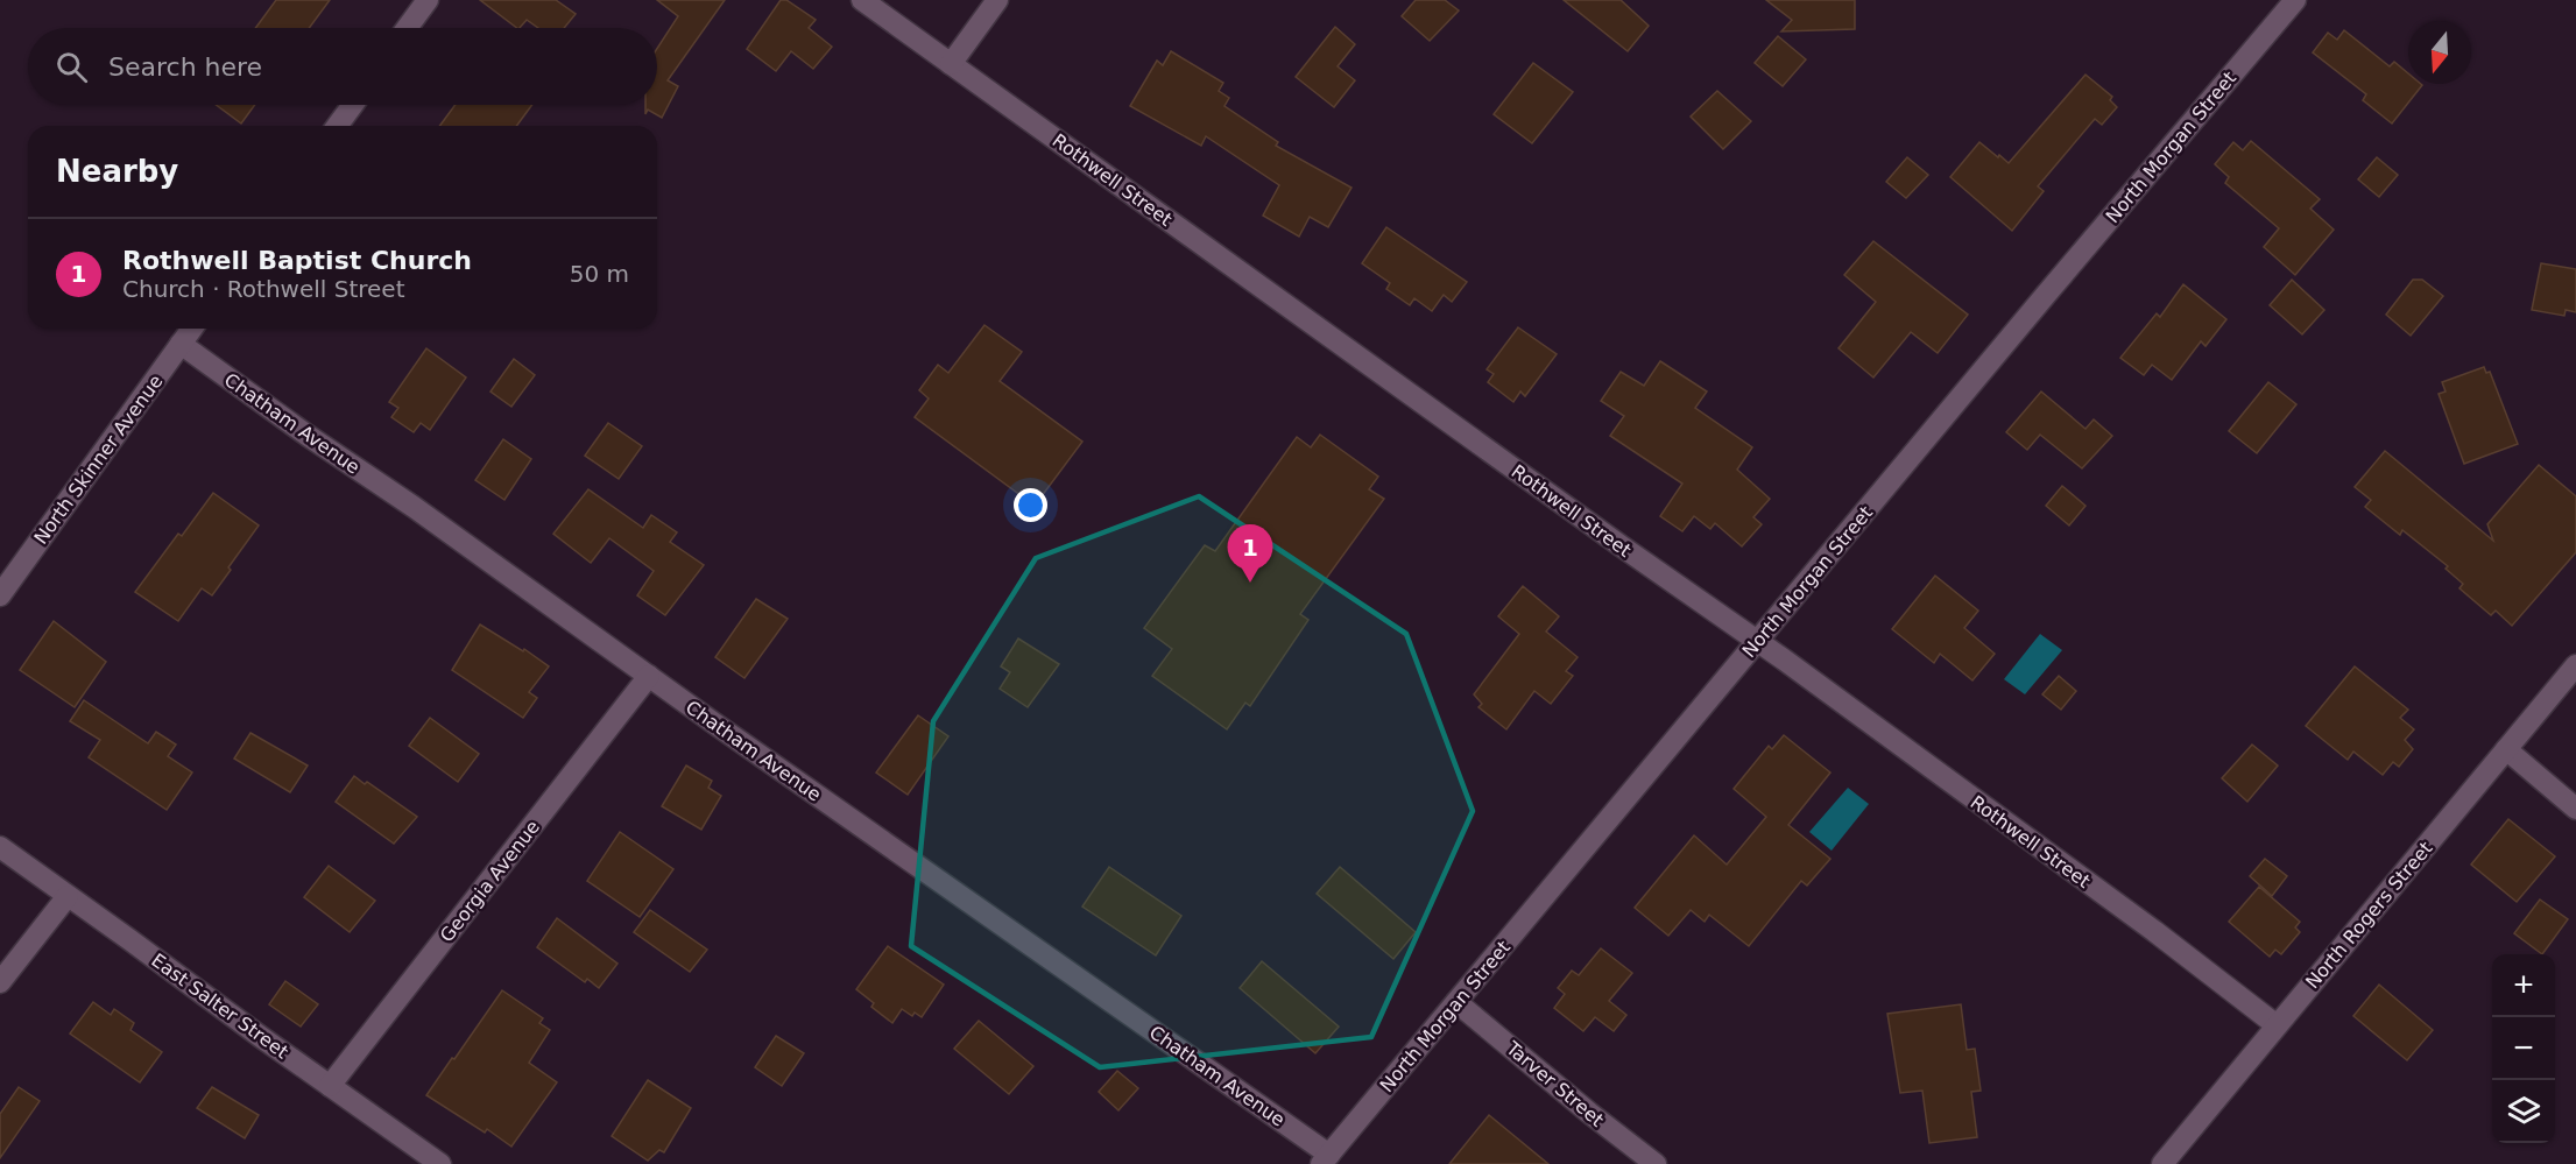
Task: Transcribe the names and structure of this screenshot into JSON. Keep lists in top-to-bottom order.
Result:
{
  "streets": {
    "street": [
      "North Morgan Street",
      "Rothwell Street",
      "Chatham Avenue",
      "North Skinner Avenue",
      "Georgia Avenue",
      "North Rogers Street",
      "East Salter Street",
      "Tarver Street"
    ]
  },
  "crossings": [
    ["North Morgan Street", "Rothwell Street"],
    ["North Morgan Street", "Chatham Avenue"],
    ["North Morgan Street", "Tarver Street"],
    ["Rothwell Street", "North Rogers Street"],
    ["Chatham Avenue", "North Skinner Avenue"],
    ["Chatham Avenue", "Georgia Avenue"],
    ["Georgia Avenue", "East Salter Street"]
  ],
  "north": "bottom",
  "page": {
    "search": "Search here",
    "heading": "Nearby",
    "list": [
      {
        "mark": "1",
        "name": "Rothwell Baptist Church",
        "note": "Church · Rothwell Street",
        "value": "50 m"
      }
    ],
    "pins": "1",
    "map_buttons": ["+", "−"]
  }
}
